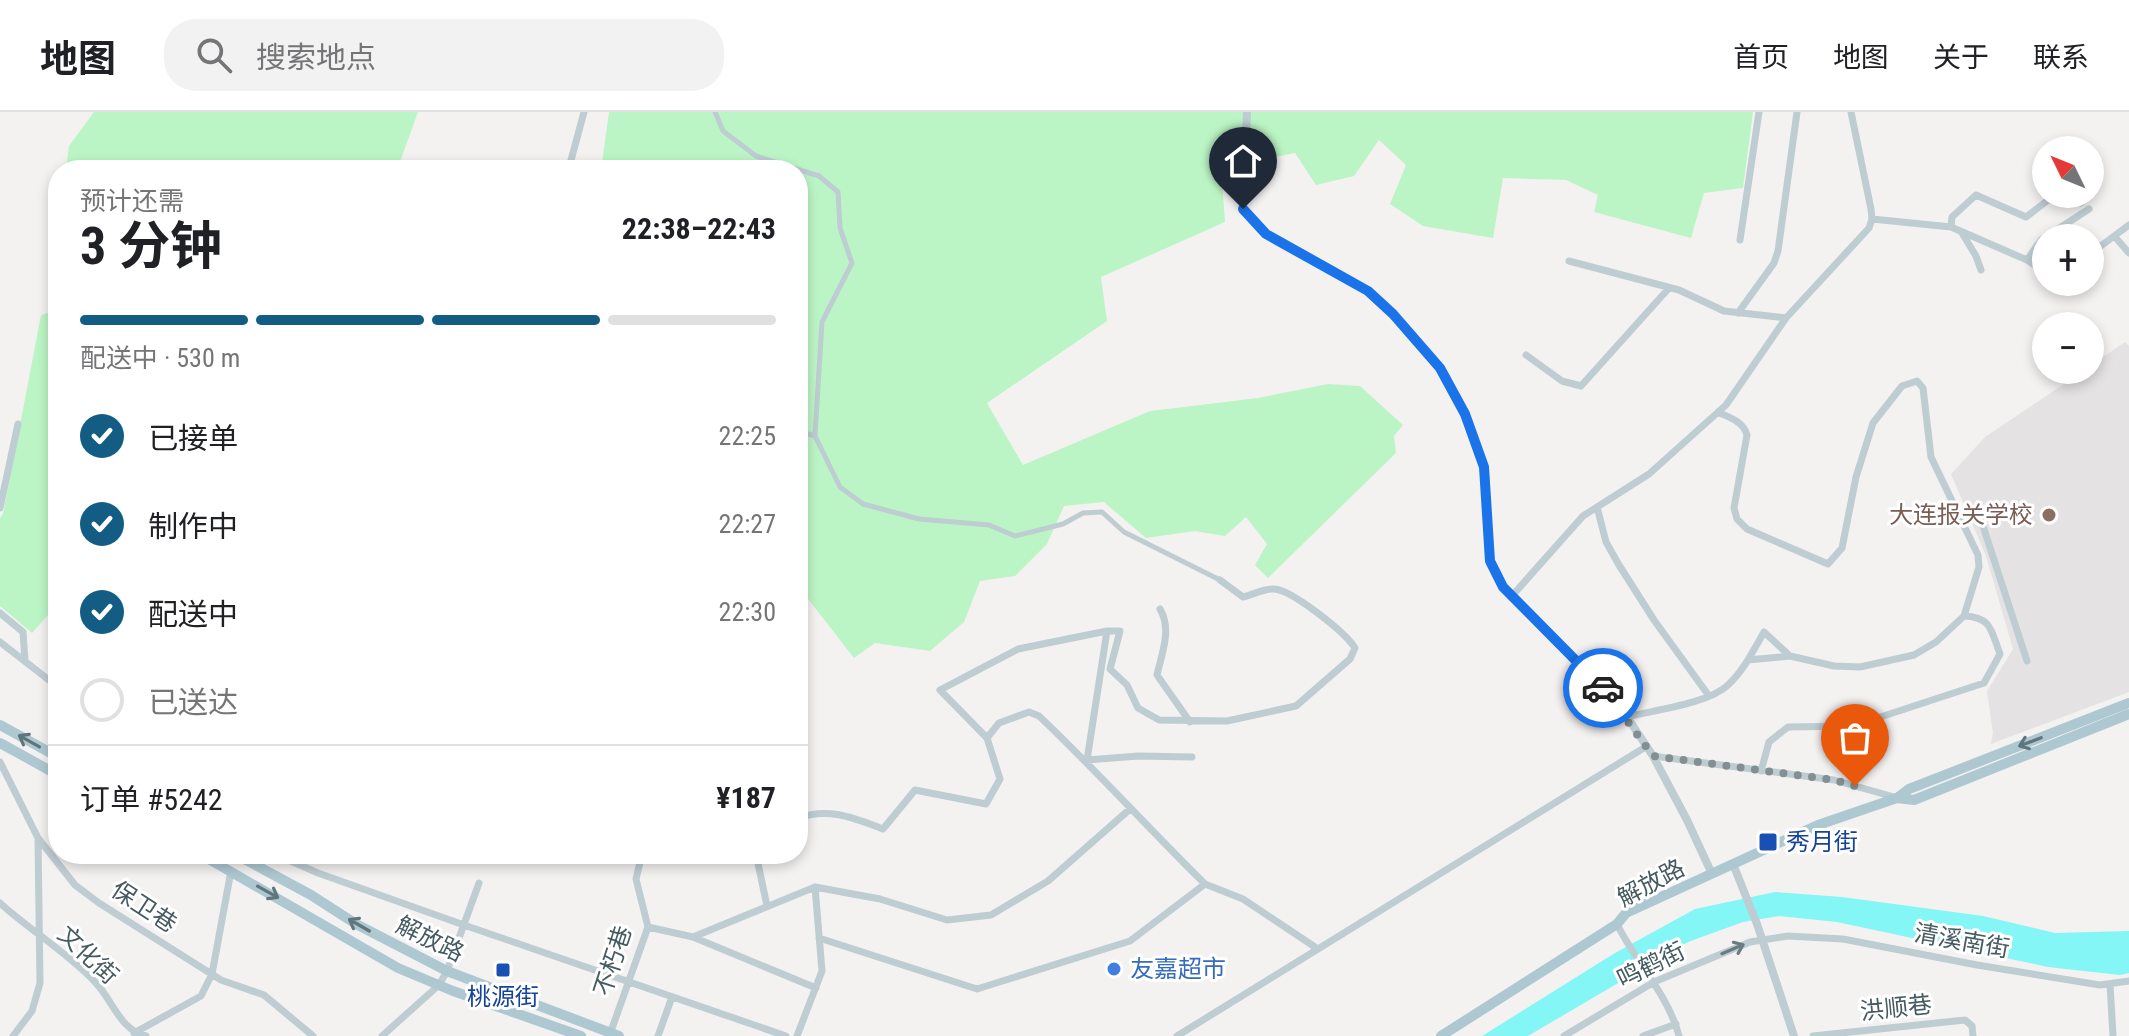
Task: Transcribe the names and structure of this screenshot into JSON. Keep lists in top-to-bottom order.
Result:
{
  "streets": {
    "main road": ["解放路"],
    "street": [
      "保卫巷",
      "清溪南街",
      "文化街",
      "不朽巷",
      "鸣鹤街",
      "洪顺巷"
    ]
  },
  "crossings": [
    ["解放路", "不朽巷"],
    ["清溪南街", "鸣鹤街"]
  ],
  "one_way": ["鸣鹤街"],
  "places": {
    "other": ["大连报关学校", "友嘉超市"],
    "transit": ["秀月街", "桃源街"]
  },
  "north": "top left",
  "page": {
    "header": "地图",
    "search": "搜索地点",
    "nav": [
      "首页",
      "地图",
      "关于",
      "联系"
    ],
    "map_buttons": ["+", "−"],
    "heading": ["3 分钟", "预计还需", "22:38–22:43"],
    "panel": ["订单 #5242", "¥187"],
    "bar": "配送中 · 530 m",
    "list": [
      ["已接单", "22:25"],
      ["制作中", "22:27"],
      ["配送中", "22:30"],
      "已送达"
    ]
  }
}
